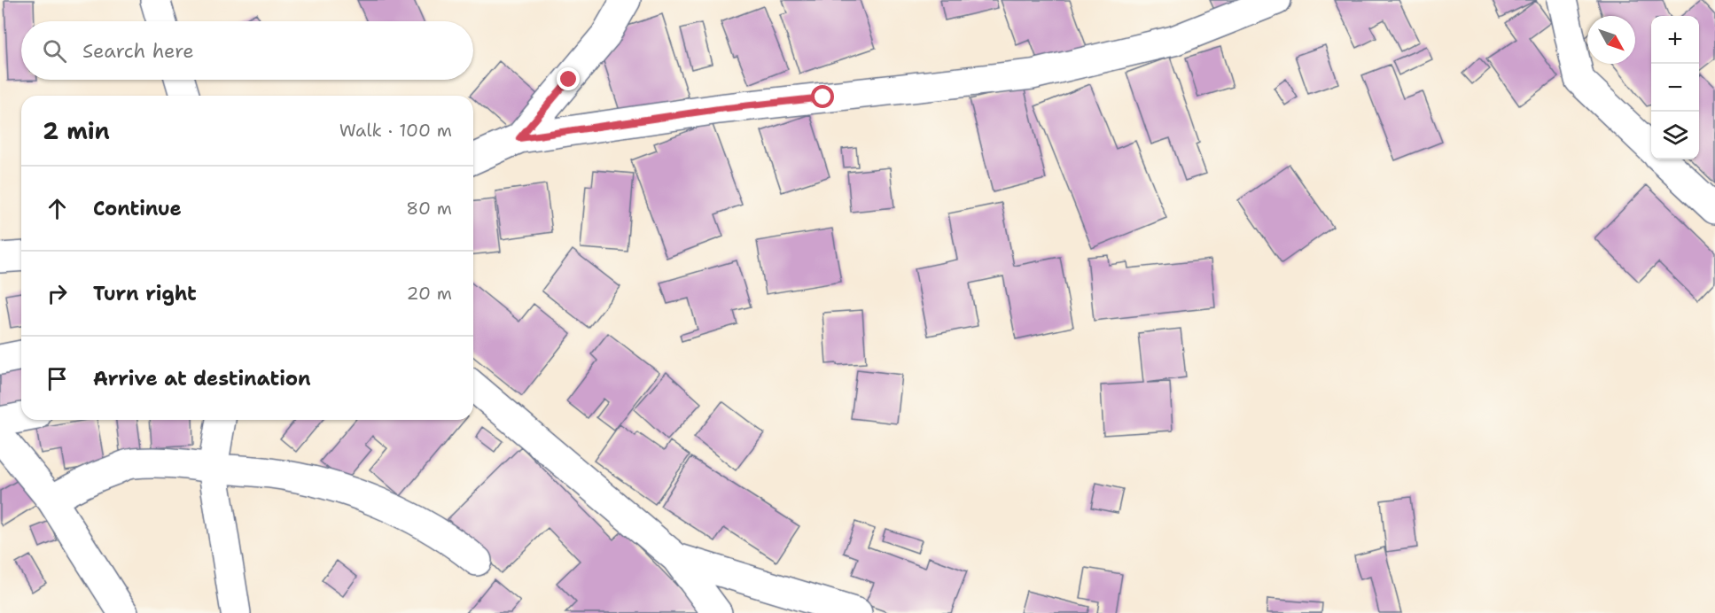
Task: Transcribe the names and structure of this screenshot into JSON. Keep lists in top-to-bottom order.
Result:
{
  "north": "bottom right",
  "page": {
    "map_buttons": ["+", "−"],
    "search": "Search here",
    "heading": ["2 min", "Walk · 100 m"],
    "list": [
      ["Continue", "80 m"],
      ["Turn right", "20 m"],
      "Arrive at destination"
    ]
  }
}
